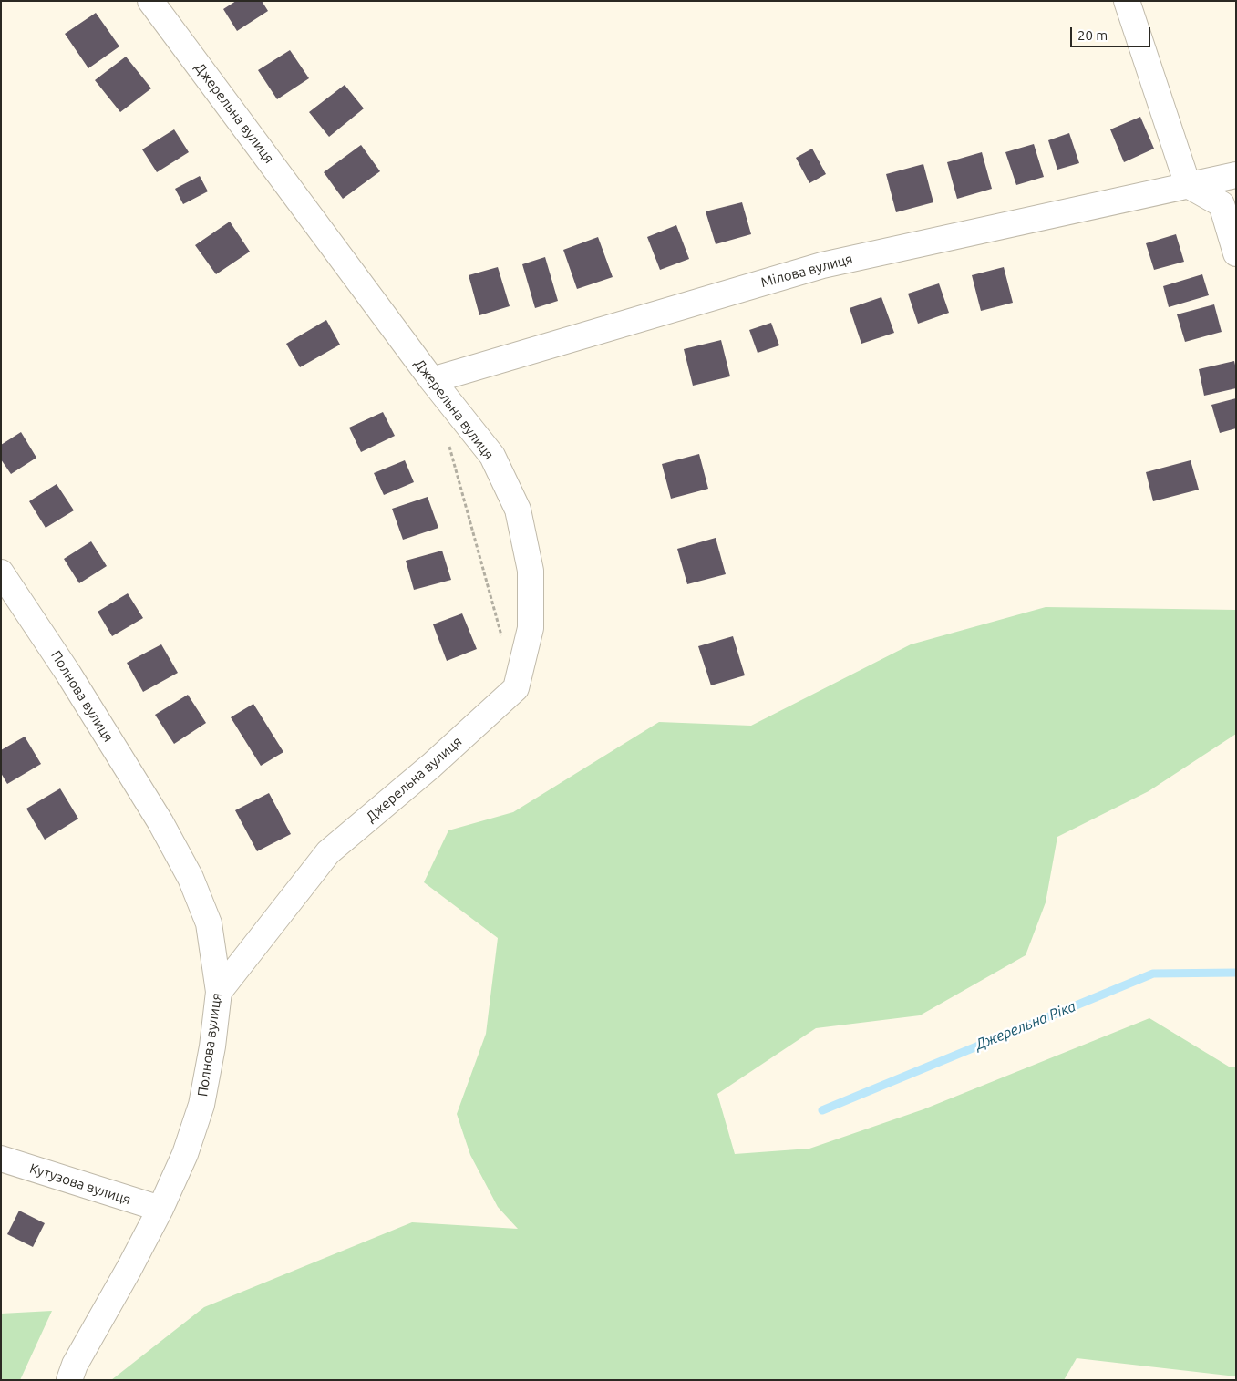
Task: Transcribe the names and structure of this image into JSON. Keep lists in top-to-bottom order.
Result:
{
  "streets": {
    "street": [
      "Джерельна вулиця",
      "Мілова вулиця",
      "Полнова вулиця",
      "Кутузова вулиця"
    ]
  },
  "crossings": [
    ["Джерельна вулиця", "Мілова вулиця"],
    ["Джерельна вулиця", "Полнова вулиця"],
    ["Полнова вулиця", "Кутузова вулиця"]
  ],
  "water": ["Джерельна Ріка"],
  "scale_bar": "20 m"
}
